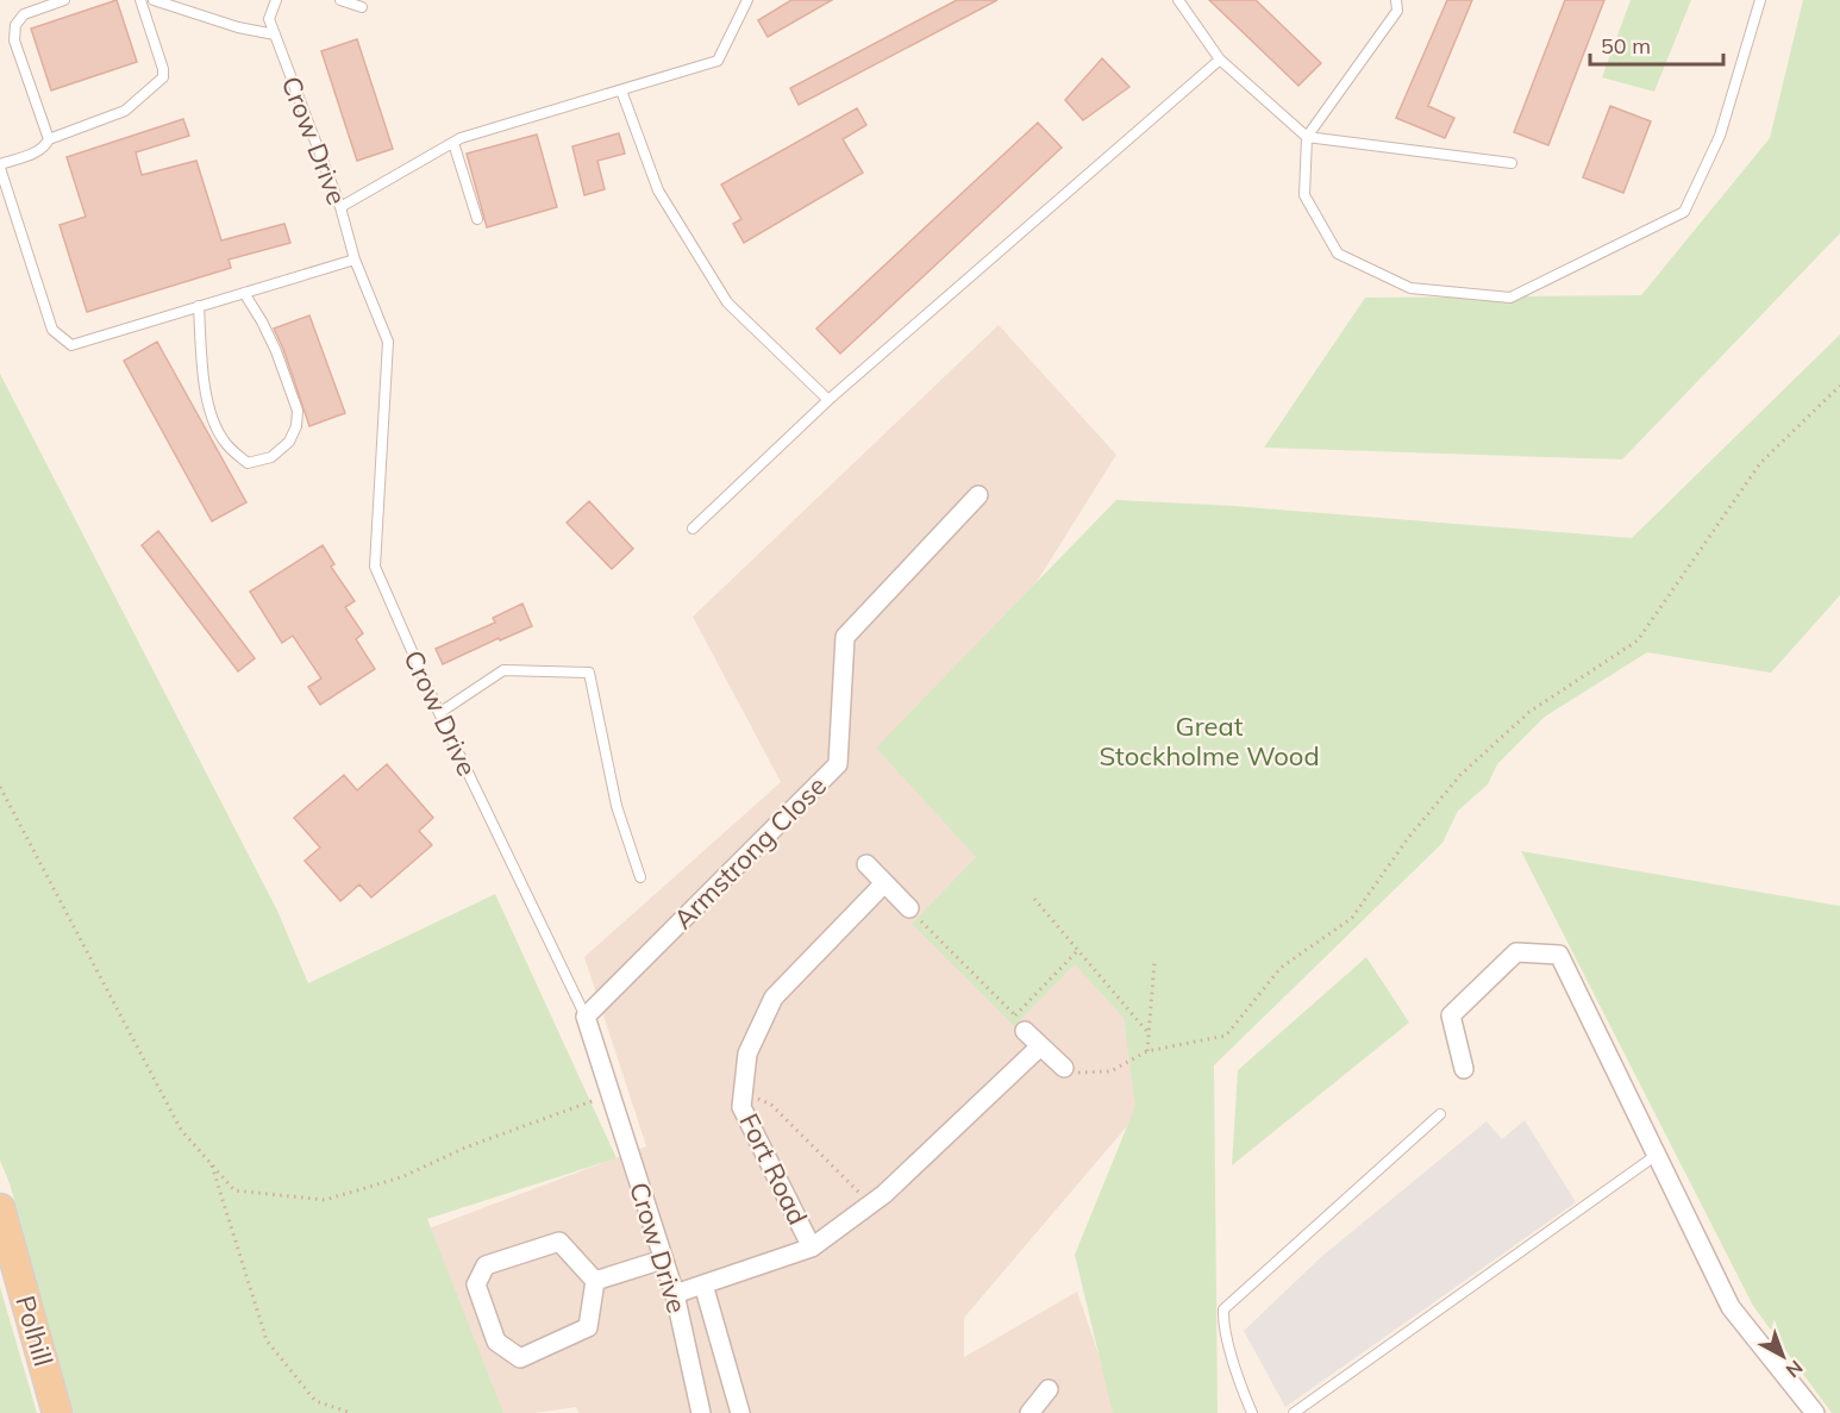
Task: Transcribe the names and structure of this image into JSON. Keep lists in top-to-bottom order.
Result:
{
  "streets": {
    "main road": ["Polhill"],
    "street": ["Crow Drive", "Armstrong Close", "Fort Road"]
  },
  "crossings": [
    ["Crow Drive", "Armstrong Close"],
    ["Crow Drive", "Fort Road"]
  ],
  "parks": ["Great Stockholme Wood"],
  "scale_bar": "50 m",
  "north": "bottom right"
}
